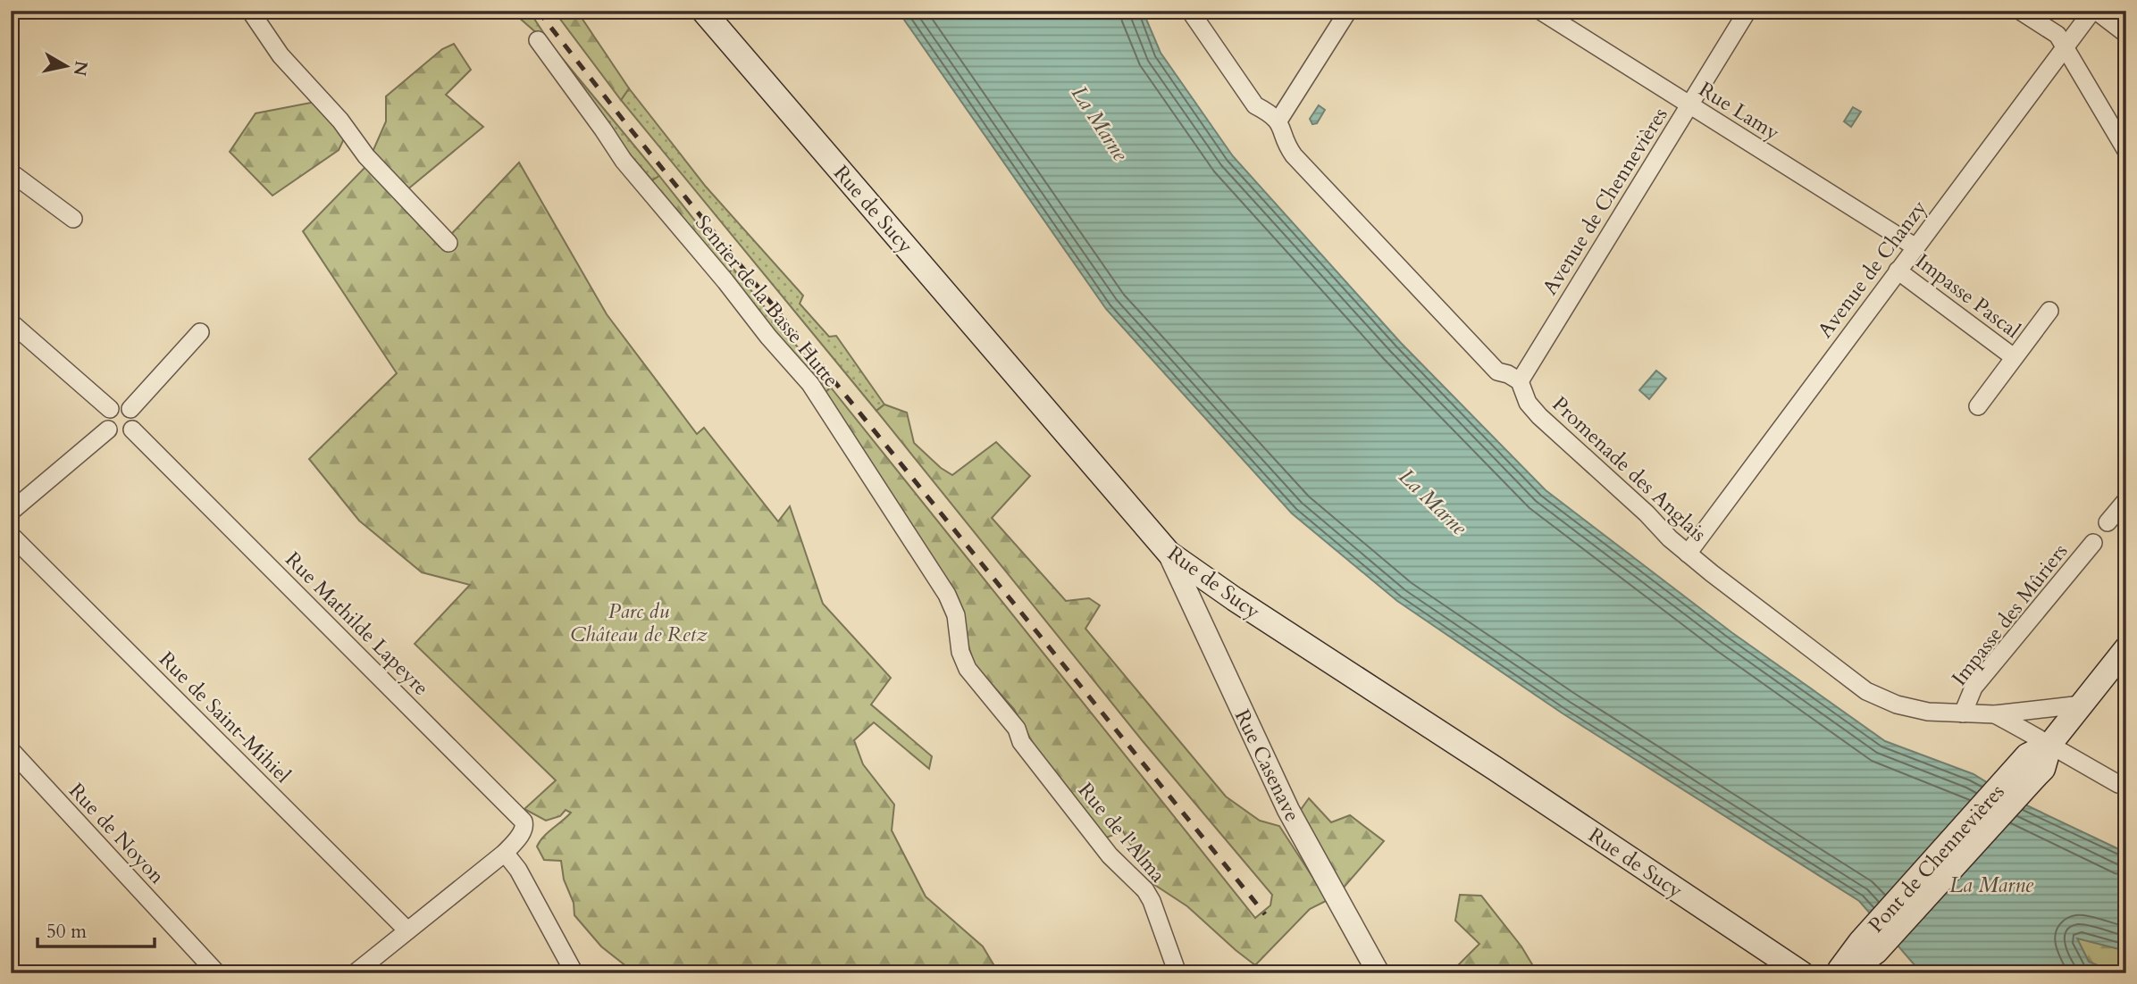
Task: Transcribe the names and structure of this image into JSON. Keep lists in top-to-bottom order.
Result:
{
  "streets": {
    "main road": ["Rue de Sucy", "Pont de Chennevières"],
    "street": [
      "Rue Lamy",
      "Avenue de Chennevières",
      "Avenue de Chanzy",
      "Impasse Pascal",
      "Sentier de la Basse Hutte",
      "Promenade des Anglais",
      "Impasse des Mûriers",
      "Rue Mathilde Lapeyre",
      "Rue de Saint-Mihiel",
      "Rue Casenave",
      "Rue de l'Alma",
      "Rue de Noyon"
    ]
  },
  "crossings": [
    ["Rue Lamy", "Avenue de Chennevières"],
    ["Rue Lamy", "Avenue de Chanzy"],
    ["Avenue de Chennevières", "Promenade des Anglais"],
    ["Rue de Sucy", "Rue Casenave"],
    ["Avenue de Chanzy", "Impasse Pascal"],
    ["Avenue de Chanzy", "Promenade des Anglais"],
    ["Sentier de la Basse Hutte", "Rue de l'Alma"],
    ["Promenade des Anglais", "Impasse des Mûriers"],
    ["Promenade des Anglais", "Pont de Chennevières"],
    ["Rue Mathilde Lapeyre", "Rue de Saint-Mihiel"]
  ],
  "water": ["La Marne"],
  "parks": ["Parc du Château de Retz"],
  "scale_bar": "50 m",
  "north": "right"
}
